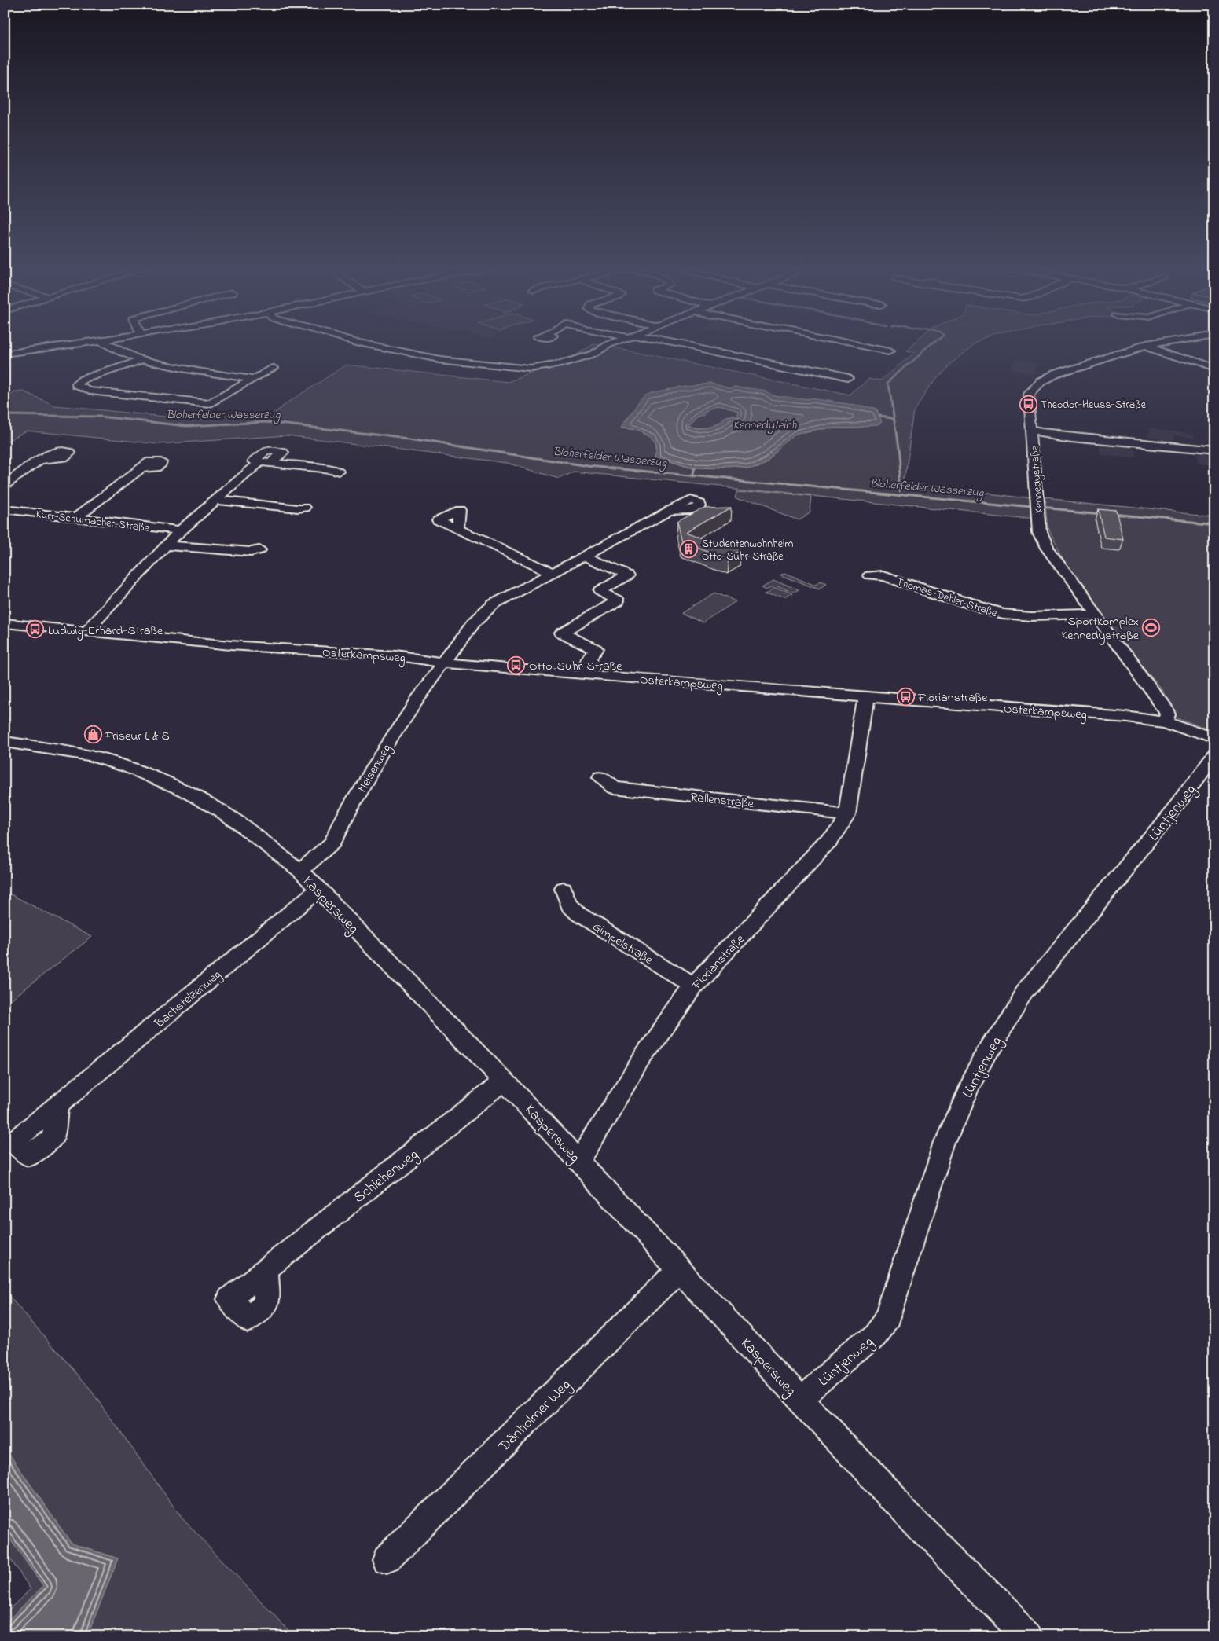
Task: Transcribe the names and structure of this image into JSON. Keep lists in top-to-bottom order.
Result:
{
  "streets": {
    "street": [
      "Kennedystraße",
      "Kurt-Schumacher-Straße",
      "Thomas-Dehler-Straße",
      "Osterkampsweg",
      "Meisenweg",
      "Rallenstraße",
      "Lüntjenweg",
      "Kaspersweg",
      "Gimpelstraße",
      "Florianstraße",
      "Bachstelzenweg",
      "Schlehenweg",
      "Dänholmer Weg"
    ]
  },
  "crossings": [
    ["Kennedystraße", "Thomas-Dehler-Straße"],
    ["Kennedystraße", "Osterkampsweg"],
    ["Osterkampsweg", "Meisenweg"],
    ["Osterkampsweg", "Florianstraße"],
    ["Meisenweg", "Kaspersweg"],
    ["Rallenstraße", "Florianstraße"],
    ["Lüntjenweg", "Kaspersweg"],
    ["Kaspersweg", "Florianstraße"],
    ["Kaspersweg", "Bachstelzenweg"],
    ["Kaspersweg", "Schlehenweg"],
    ["Kaspersweg", "Dänholmer Weg"],
    ["Gimpelstraße", "Florianstraße"]
  ],
  "water": ["Bloherfelder Wasserzug", "Kennedyteich"],
  "places": {
    "bus stop": [
      "Theodor-Heuss-Straße",
      "Ludwig-Erhard-Straße",
      "Otto-Suhr-Straße",
      "Florianstraße"
    ],
    "building": ["Studentenwohnheim Otto-Suhr-Straße"],
    "sports": ["Sportkomplex Kennedystraße"],
    "shop": ["Friseur L & S"]
  }
}
